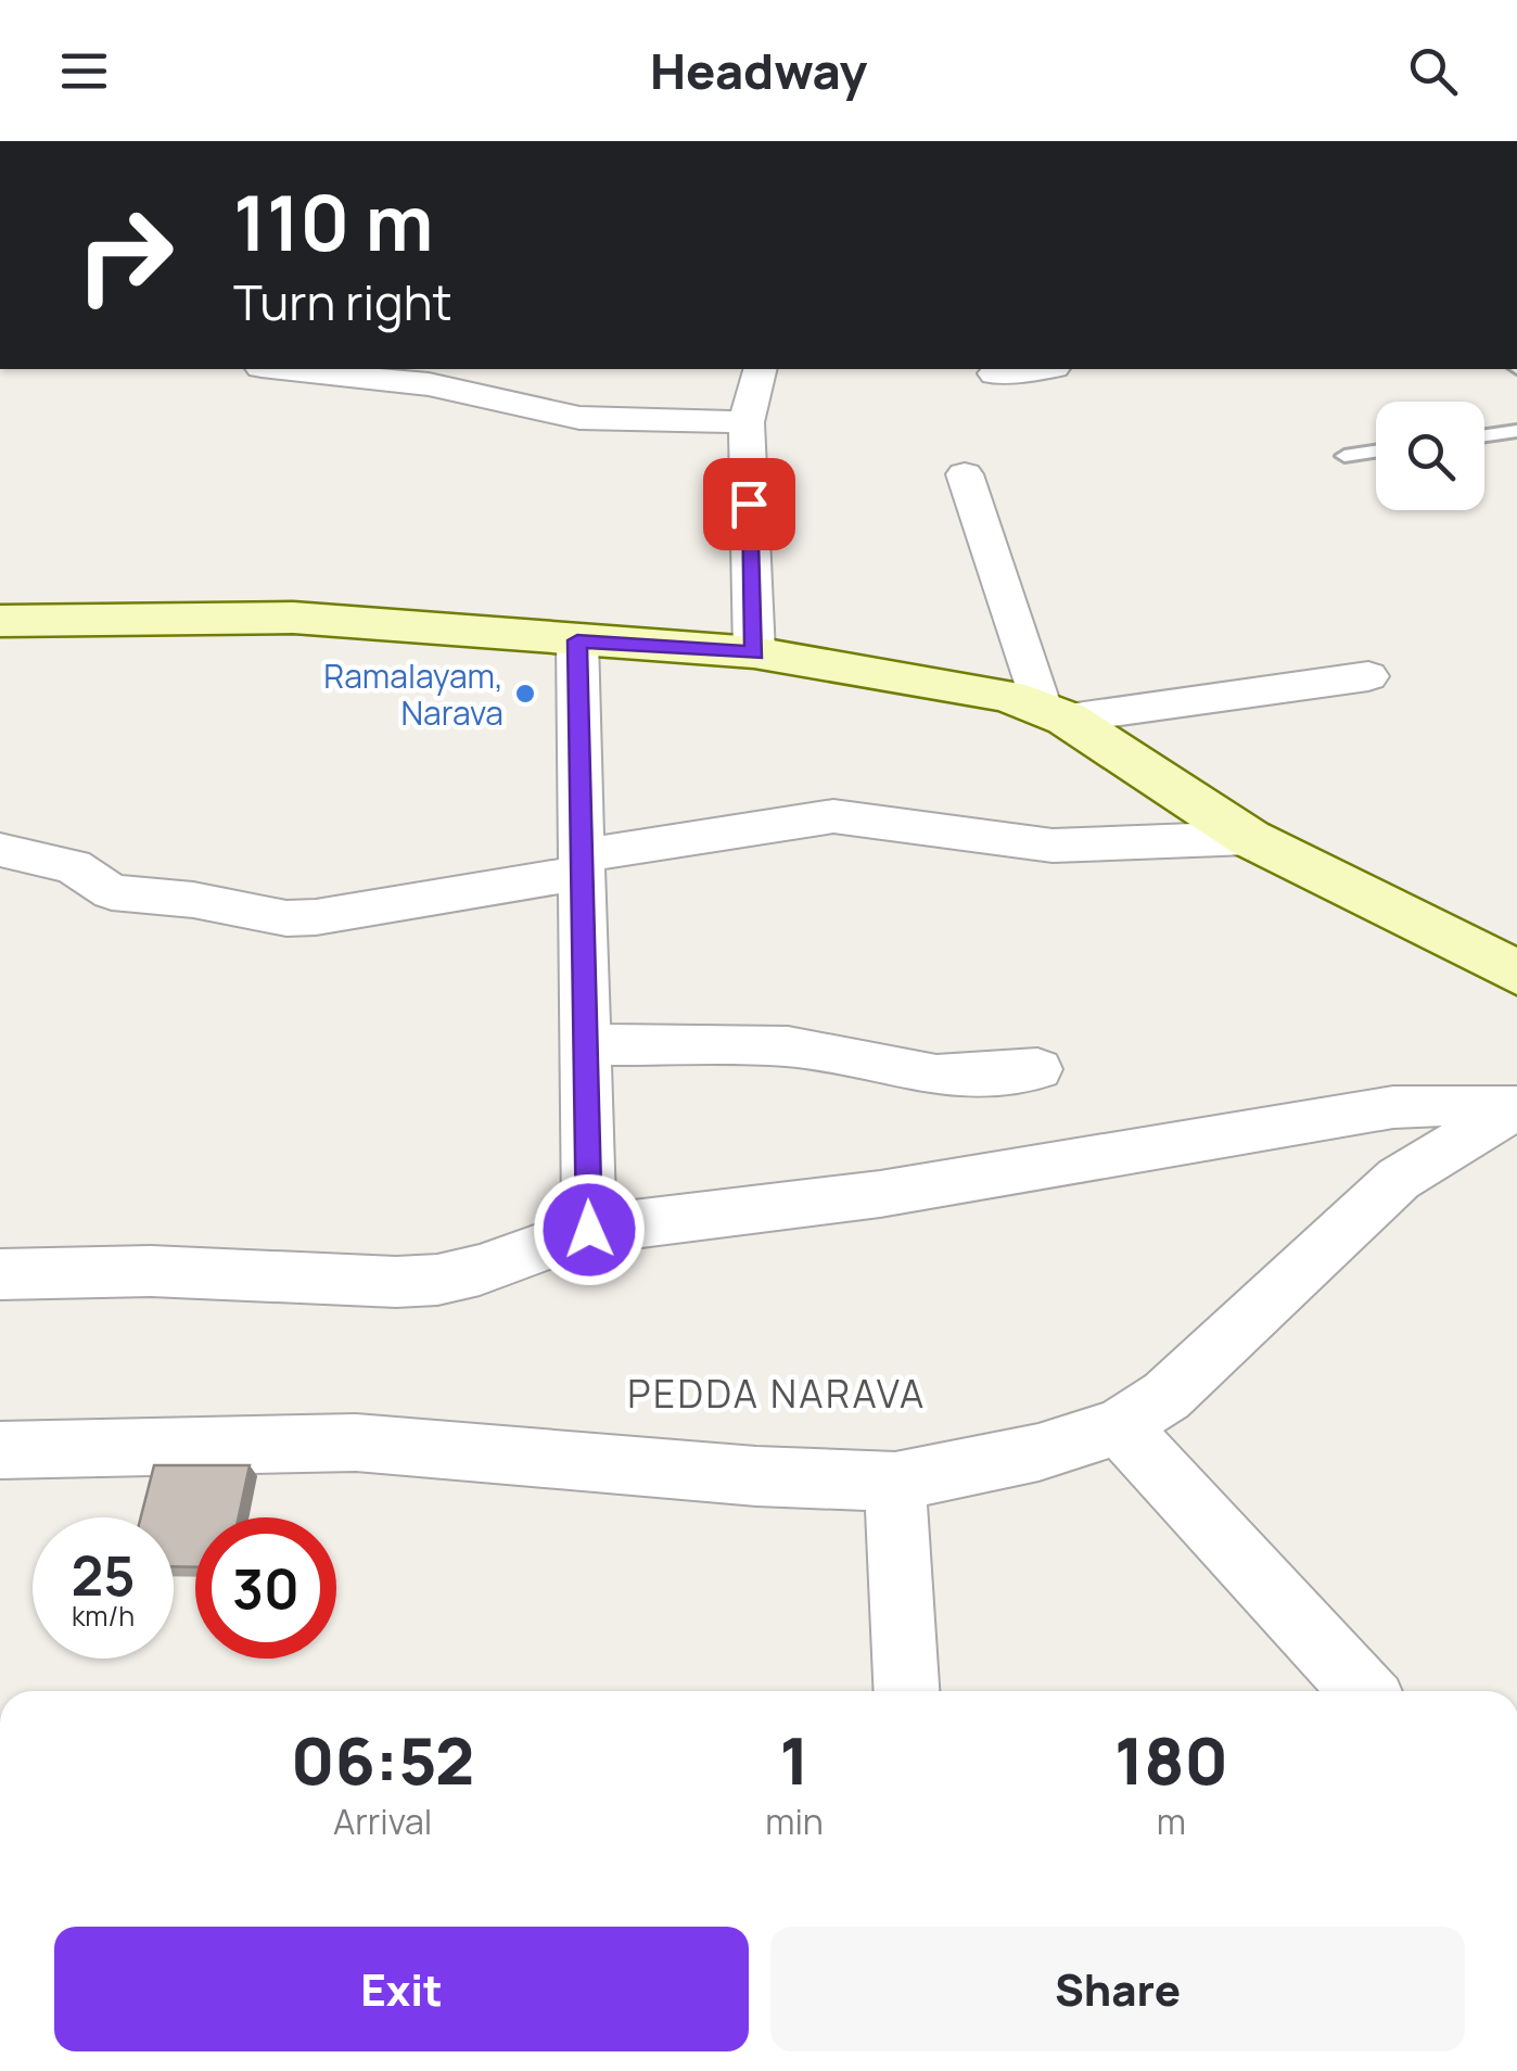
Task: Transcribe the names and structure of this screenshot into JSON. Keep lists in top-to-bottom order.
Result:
{
  "districts": ["PEDDA NARAVA"],
  "places": ["Ramalayam, Narava"],
  "page": {
    "header": "Headway",
    "turn": ["110 m", "Turn right"],
    "speed": "25 km/h",
    "limit": "30",
    "eta": [
      "06:52",
      "Arrival",
      "1",
      "min",
      "180",
      "m"
    ],
    "buttons": ["Exit", "Share"]
  }
}
